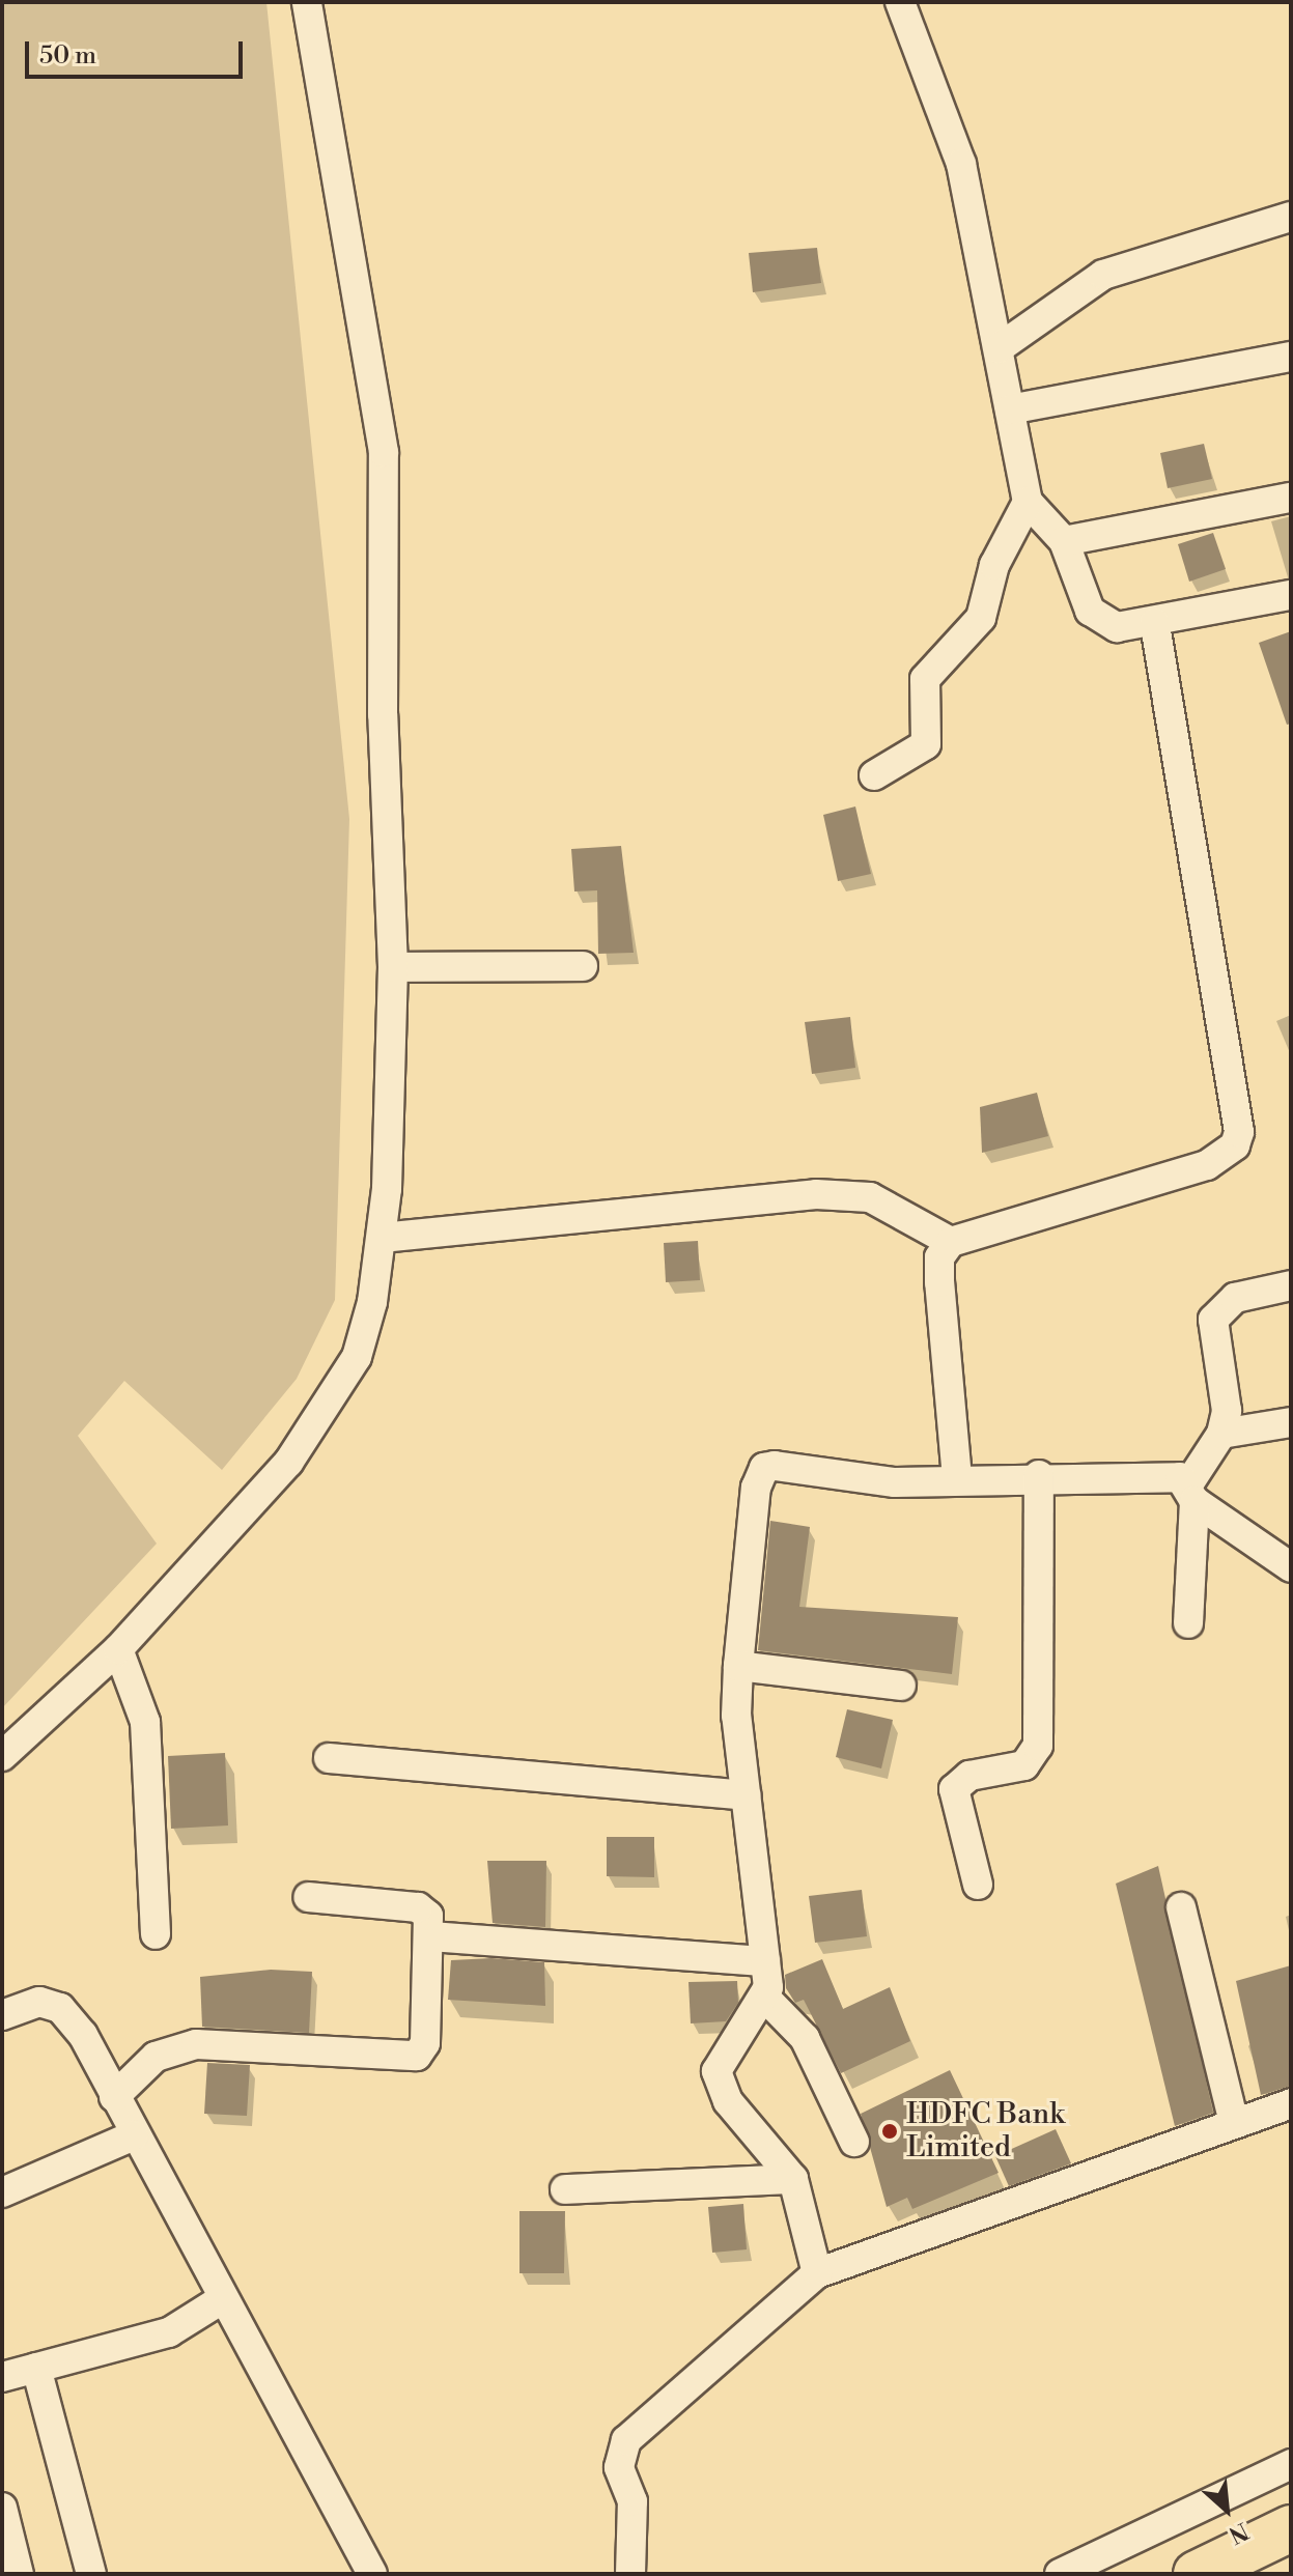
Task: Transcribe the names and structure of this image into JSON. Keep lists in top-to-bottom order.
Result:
{
  "places": ["HDFC Bank Limited"],
  "scale_bar": "50 m",
  "north": "bottom right"
}
